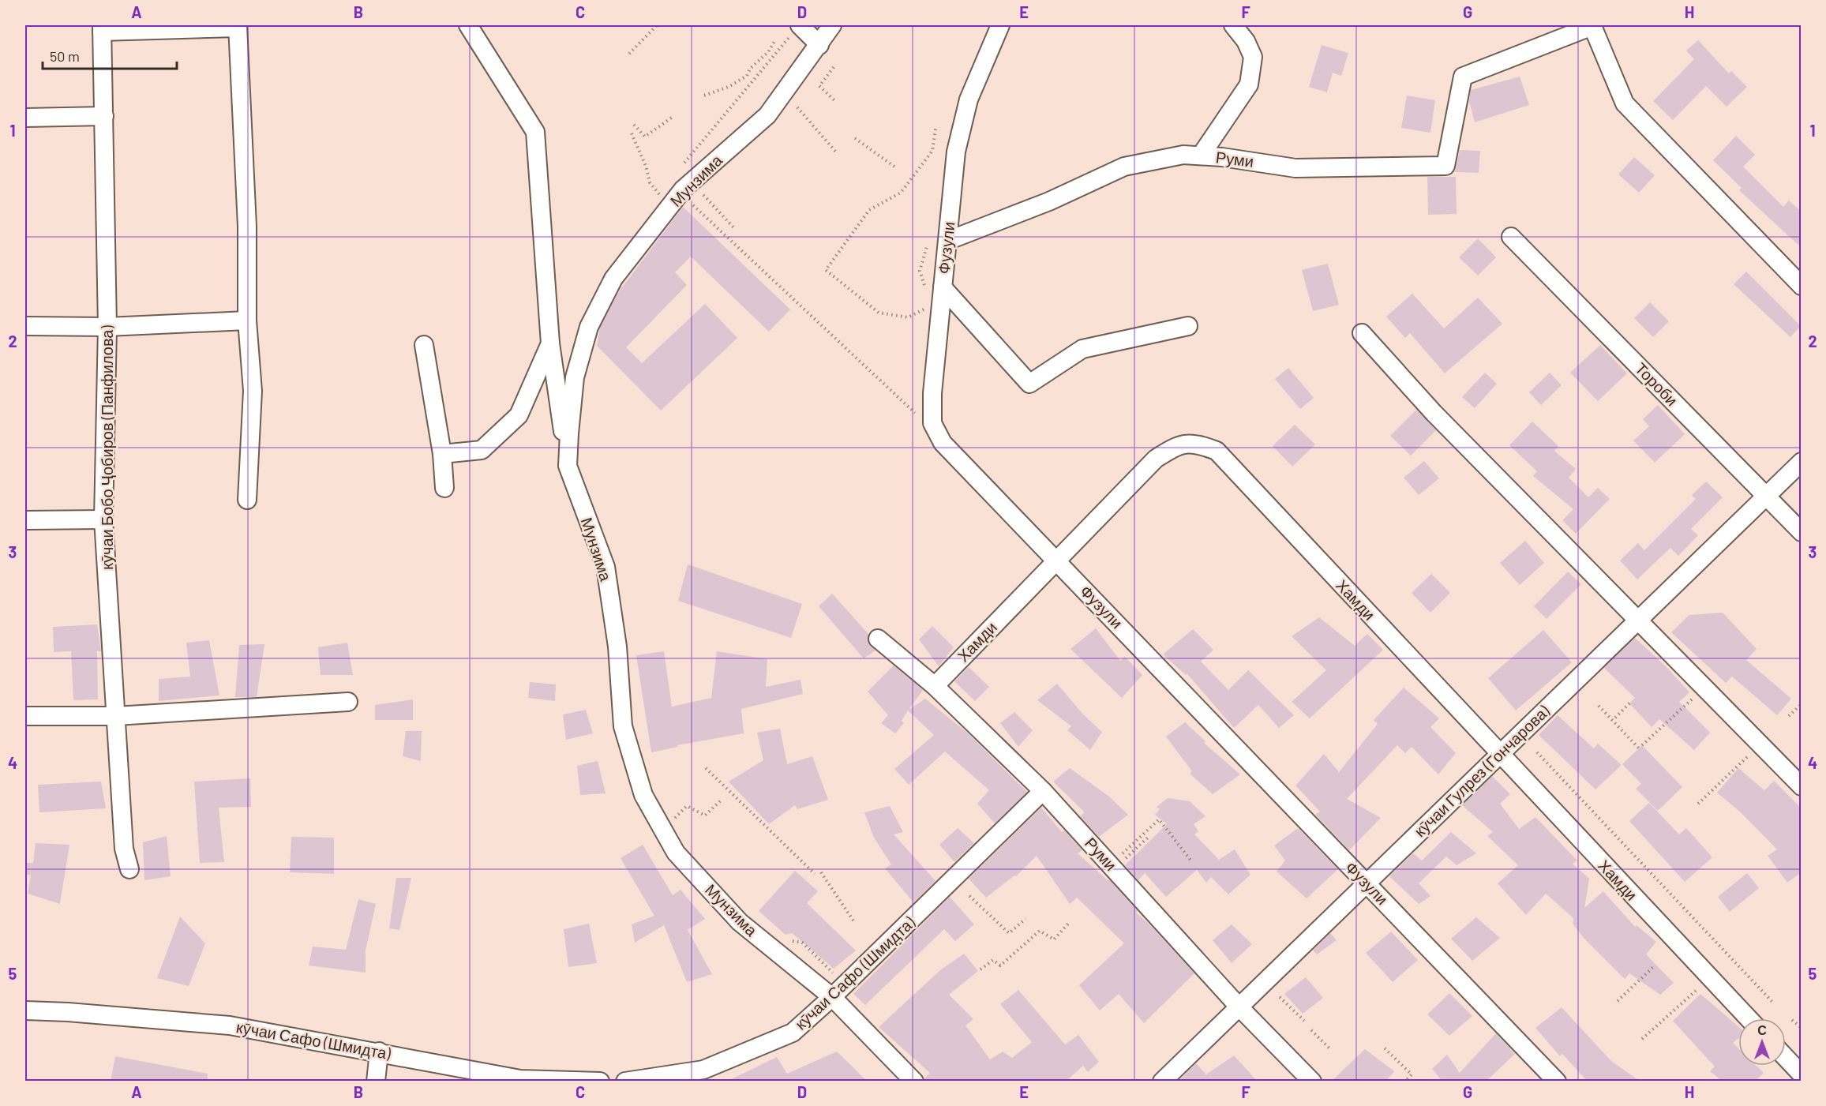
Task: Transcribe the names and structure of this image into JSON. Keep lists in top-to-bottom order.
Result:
{
  "streets": {
    "street": [
      "Руми",
      "Мунзима",
      "Фузули",
      "Тороби",
      "кӯчаи Бобо Ҷобиров (Панфилова)",
      "Хамди",
      "кӯчаи Гулрез (Гончарова)",
      "кӯчаи Сафо (Шмидта)"
    ]
  },
  "crossings": [
    ["Руми", "Фузули"],
    ["Руми", "Хамди"],
    ["Руми", "кӯчаи Гулрез (Гончарова)"],
    ["Руми", "кӯчаи Сафо (Шмидта)"],
    ["Мунзима", "кӯчаи Сафо (Шмидта)"],
    ["Фузули", "Хамди"],
    ["Фузули", "кӯчаи Гулрез (Гончарова)"],
    ["Тороби", "кӯчаи Гулрез (Гончарова)"],
    ["Хамди", "кӯчаи Гулрез (Гончарова)"]
  ],
  "scale_bar": "50 m",
  "north": "top",
  "grid": {
    "columns": [
      "A",
      "B",
      "C",
      "D",
      "E",
      "F",
      "G",
      "H"
    ],
    "rows": [
      "1",
      "2",
      "3",
      "4",
      "5"
    ]
  }
}
